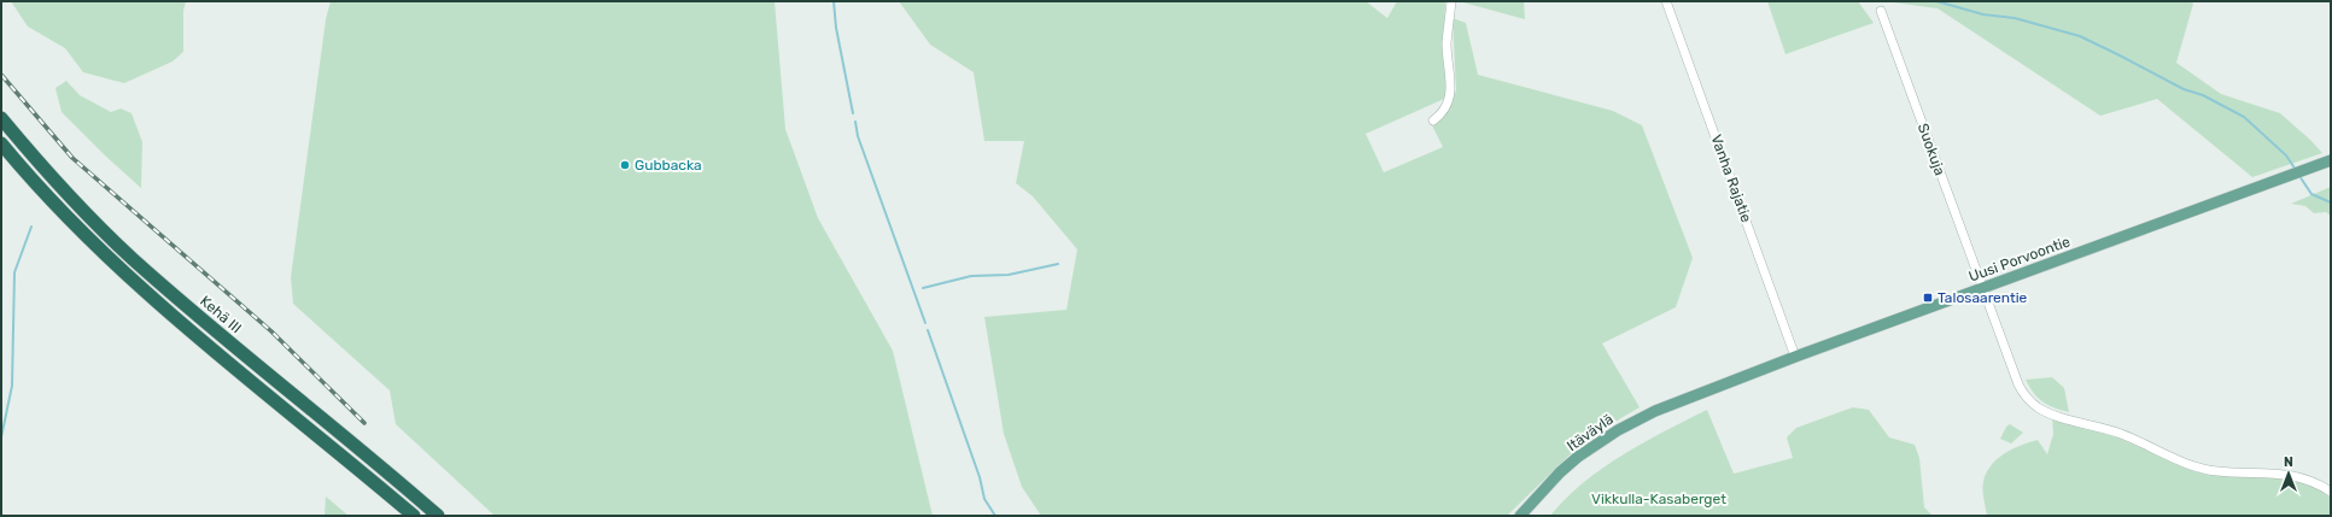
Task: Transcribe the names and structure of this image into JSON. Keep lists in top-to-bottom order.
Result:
{
  "streets": {
    "highway": ["Kehä III"],
    "main road": ["Uusi Porvoontie", "Itäväylä"],
    "street": ["Suokuja", "Vanha Rajatie"]
  },
  "crossings": [
    ["Suokuja", "Uusi Porvoontie"],
    ["Vanha Rajatie", "Uusi Porvoontie"],
    ["Uusi Porvoontie", "Itäväylä"]
  ],
  "parks": ["Vikkulla-Kasaberget"],
  "places": {
    "other": ["Gubbacka"],
    "transit": ["Talosaarentie"]
  },
  "north": "top"
}
